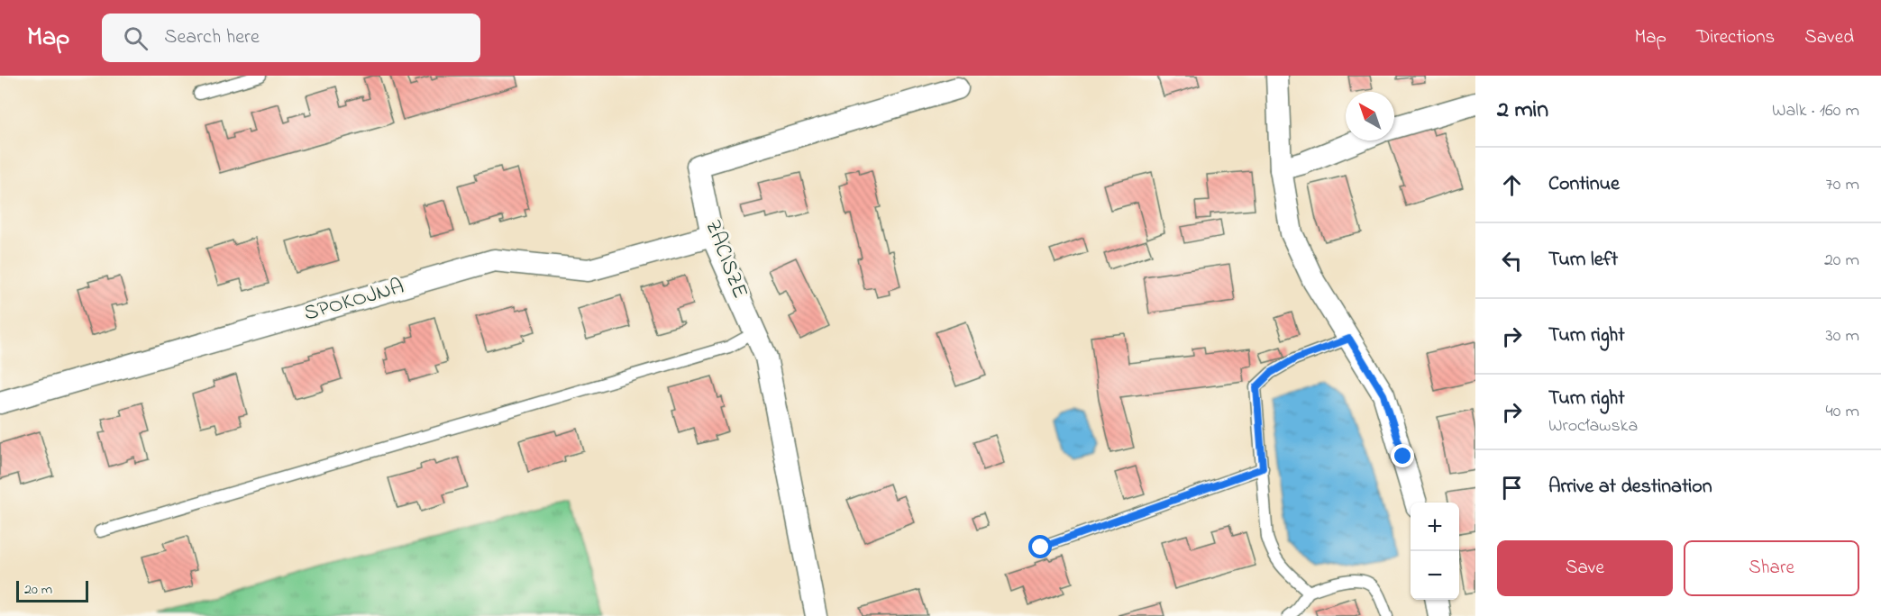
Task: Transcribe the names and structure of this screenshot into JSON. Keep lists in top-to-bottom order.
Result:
{
  "streets": {
    "street": ["ZACISZE", "SPOKOJNA"]
  },
  "crossings": [
    ["ZACISZE", "SPOKOJNA"]
  ],
  "scale_bar": "20 m",
  "north": "top left",
  "page": {
    "header": "Map",
    "search": "Search here",
    "nav": ["Map", "Directions", "Saved"],
    "heading": ["2 min", "Walk · 160 m"],
    "list": [
      ["Continue", "70 m"],
      ["Turn left", "20 m"],
      ["Turn right", "30 m"],
      ["Turn right", "Wrocławska", "40 m"],
      "Arrive at destination"
    ],
    "map_buttons": ["+", "−"],
    "buttons": ["Save", "Share"],
    "scale": "20 m"
  }
}
